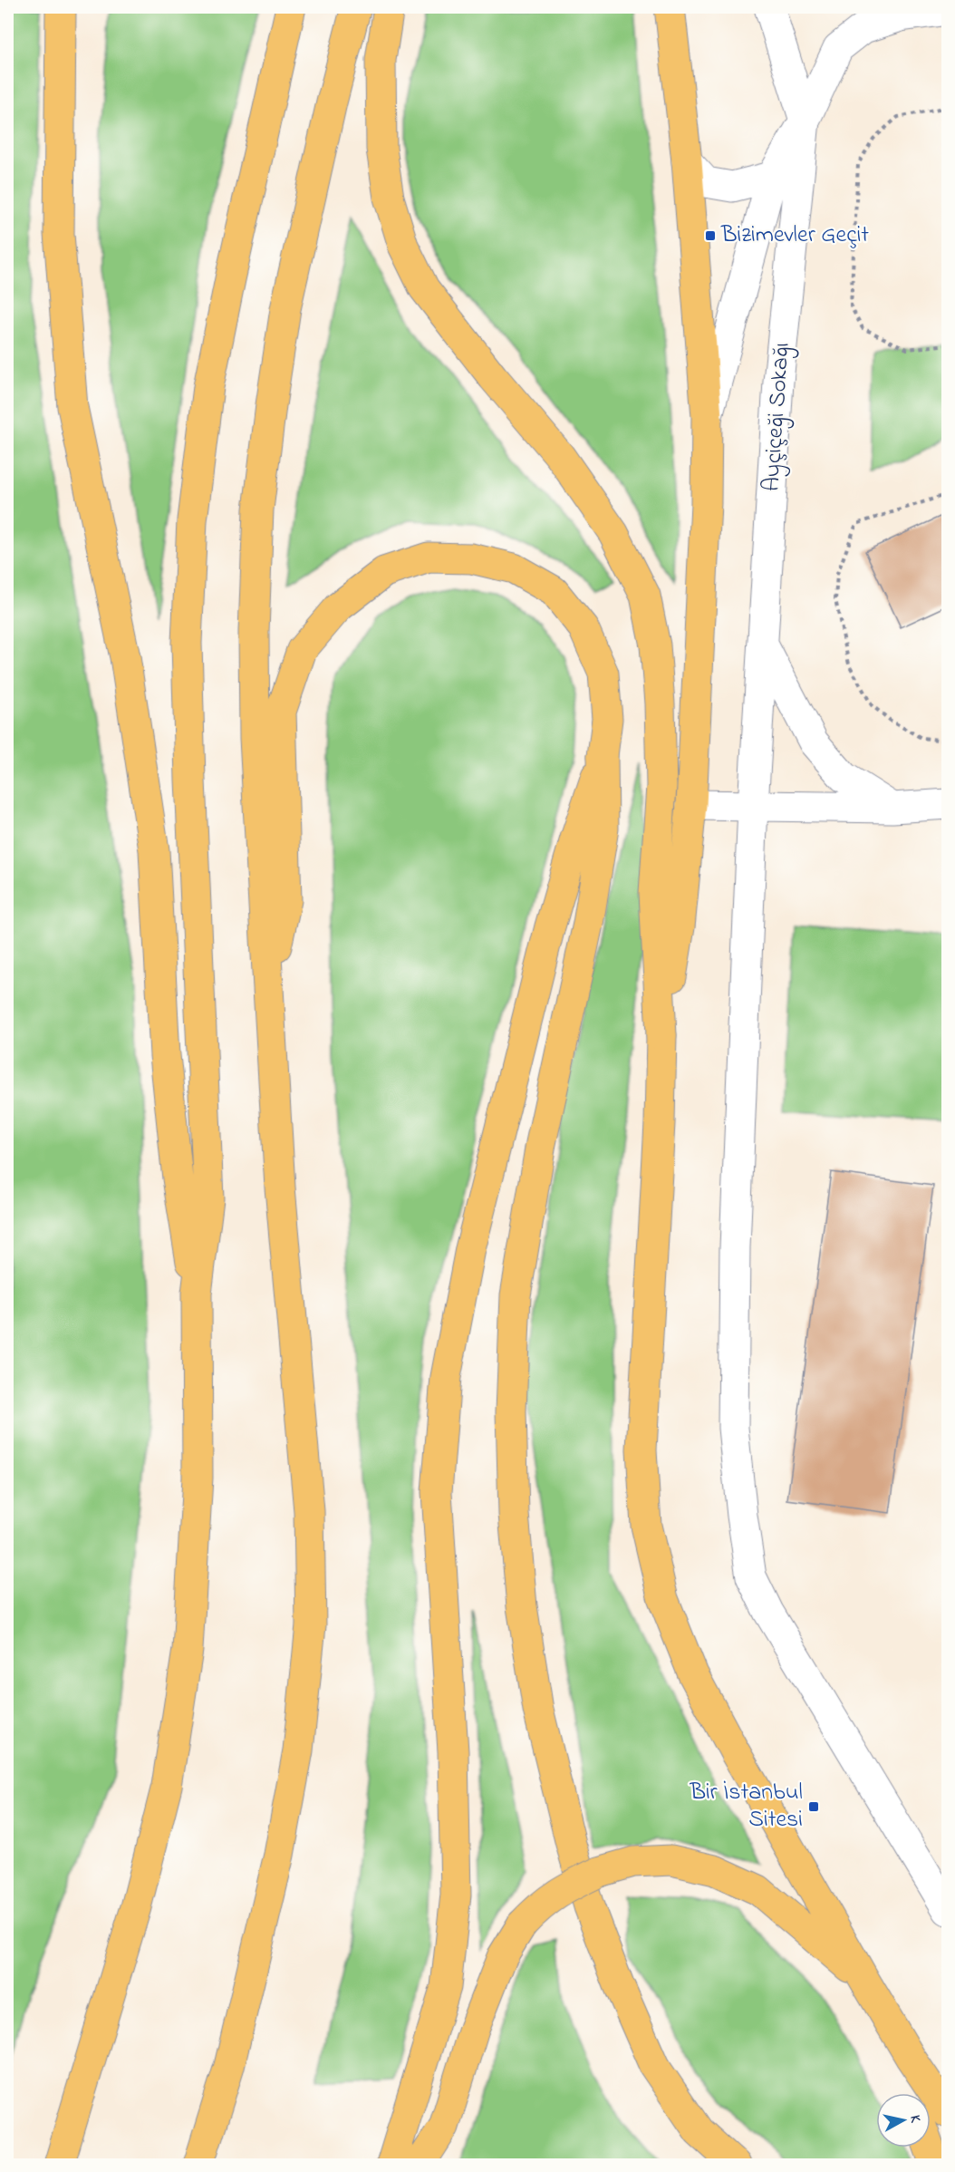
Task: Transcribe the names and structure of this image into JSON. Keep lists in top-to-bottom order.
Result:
{
  "streets": {
    "street": ["Ayçiçeği Sokağı"]
  },
  "places": {
    "transit": ["Bizimevler Geçit", "Bir İstanbul Sitesi"]
  },
  "north": "right"
}
